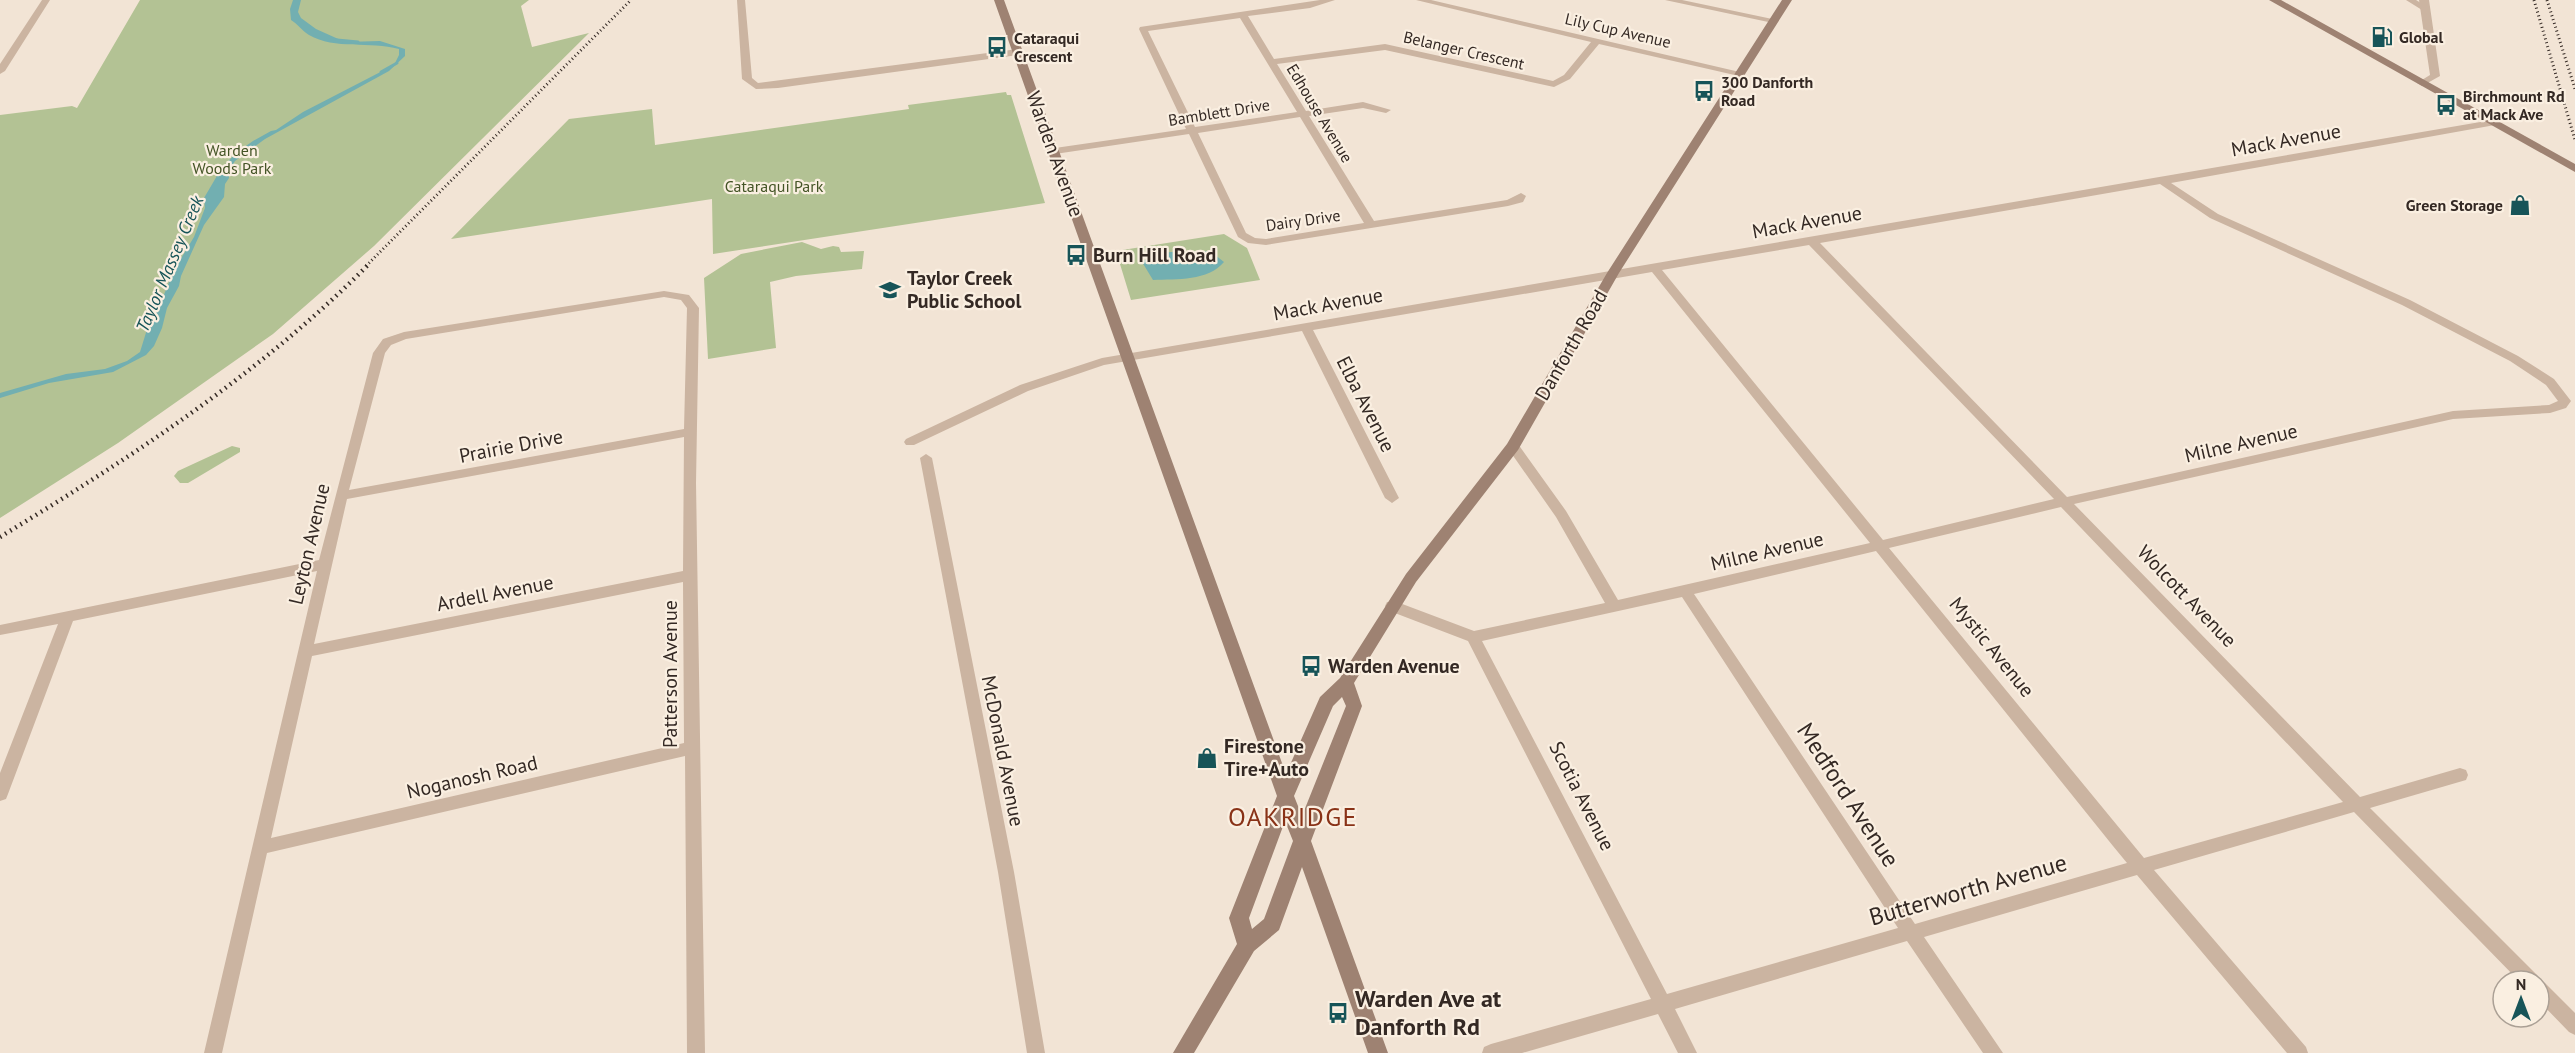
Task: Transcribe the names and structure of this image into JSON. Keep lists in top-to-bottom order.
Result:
{
  "streets": {
    "main road": ["Warden Avenue", "Danforth Road"],
    "street": [
      "Lily Cup Avenue",
      "Belanger Crescent",
      "Bamblett Drive",
      "Edhouse Avenue",
      "Mack Avenue",
      "Dairy Drive",
      "Elba Avenue",
      "Milne Avenue",
      "Prairie Drive",
      "Leyton Avenue",
      "Ardell Avenue",
      "Wolcott Avenue",
      "Mystic Avenue",
      "Patterson Avenue",
      "McDonald Avenue",
      "Noganosh Road",
      "Medford Avenue",
      "Scotia Avenue",
      "Butterworth Avenue"
    ]
  },
  "crossings": [
    ["Lily Cup Avenue", "Belanger Crescent"],
    ["Lily Cup Avenue", "Danforth Road"],
    ["Belanger Crescent", "Edhouse Avenue"],
    ["Bamblett Drive", "Edhouse Avenue"],
    ["Bamblett Drive", "Warden Avenue"],
    ["Bamblett Drive", "Dairy Drive"],
    ["Edhouse Avenue", "Dairy Drive"],
    ["Mack Avenue", "Warden Avenue"],
    ["Mack Avenue", "Danforth Road"],
    ["Mack Avenue", "Elba Avenue"],
    ["Mack Avenue", "Milne Avenue"],
    ["Mack Avenue", "Wolcott Avenue"],
    ["Mack Avenue", "Mystic Avenue"],
    ["Warden Avenue", "Danforth Road"],
    ["Milne Avenue", "Wolcott Avenue"],
    ["Milne Avenue", "Mystic Avenue"],
    ["Milne Avenue", "Medford Avenue"],
    ["Milne Avenue", "Scotia Avenue"],
    ["Prairie Drive", "Leyton Avenue"],
    ["Prairie Drive", "Patterson Avenue"],
    ["Leyton Avenue", "Ardell Avenue"],
    ["Leyton Avenue", "Patterson Avenue"],
    ["Leyton Avenue", "Noganosh Road"],
    ["Ardell Avenue", "Patterson Avenue"],
    ["Wolcott Avenue", "Butterworth Avenue"],
    ["Mystic Avenue", "Butterworth Avenue"],
    ["Patterson Avenue", "Noganosh Road"],
    ["Medford Avenue", "Butterworth Avenue"],
    ["Scotia Avenue", "Butterworth Avenue"]
  ],
  "districts": ["OAKRIDGE"],
  "water": ["Taylor Massey Creek"],
  "parks": ["Warden Woods Park", "Cataraqui Park"],
  "places": {
    "fuel station": ["Global"],
    "bus stop": [
      "Cataraqui Crescent",
      "300 Danforth Road",
      "Birchmount Rd at Mack Ave",
      "Burn Hill Road",
      "Warden Avenue",
      "Warden Ave at Danforth Rd"
    ],
    "shop": ["Green Storage", "Firestone Tire+Auto"],
    "school or university": ["Taylor Creek Public School"]
  },
  "north": "top"
}
